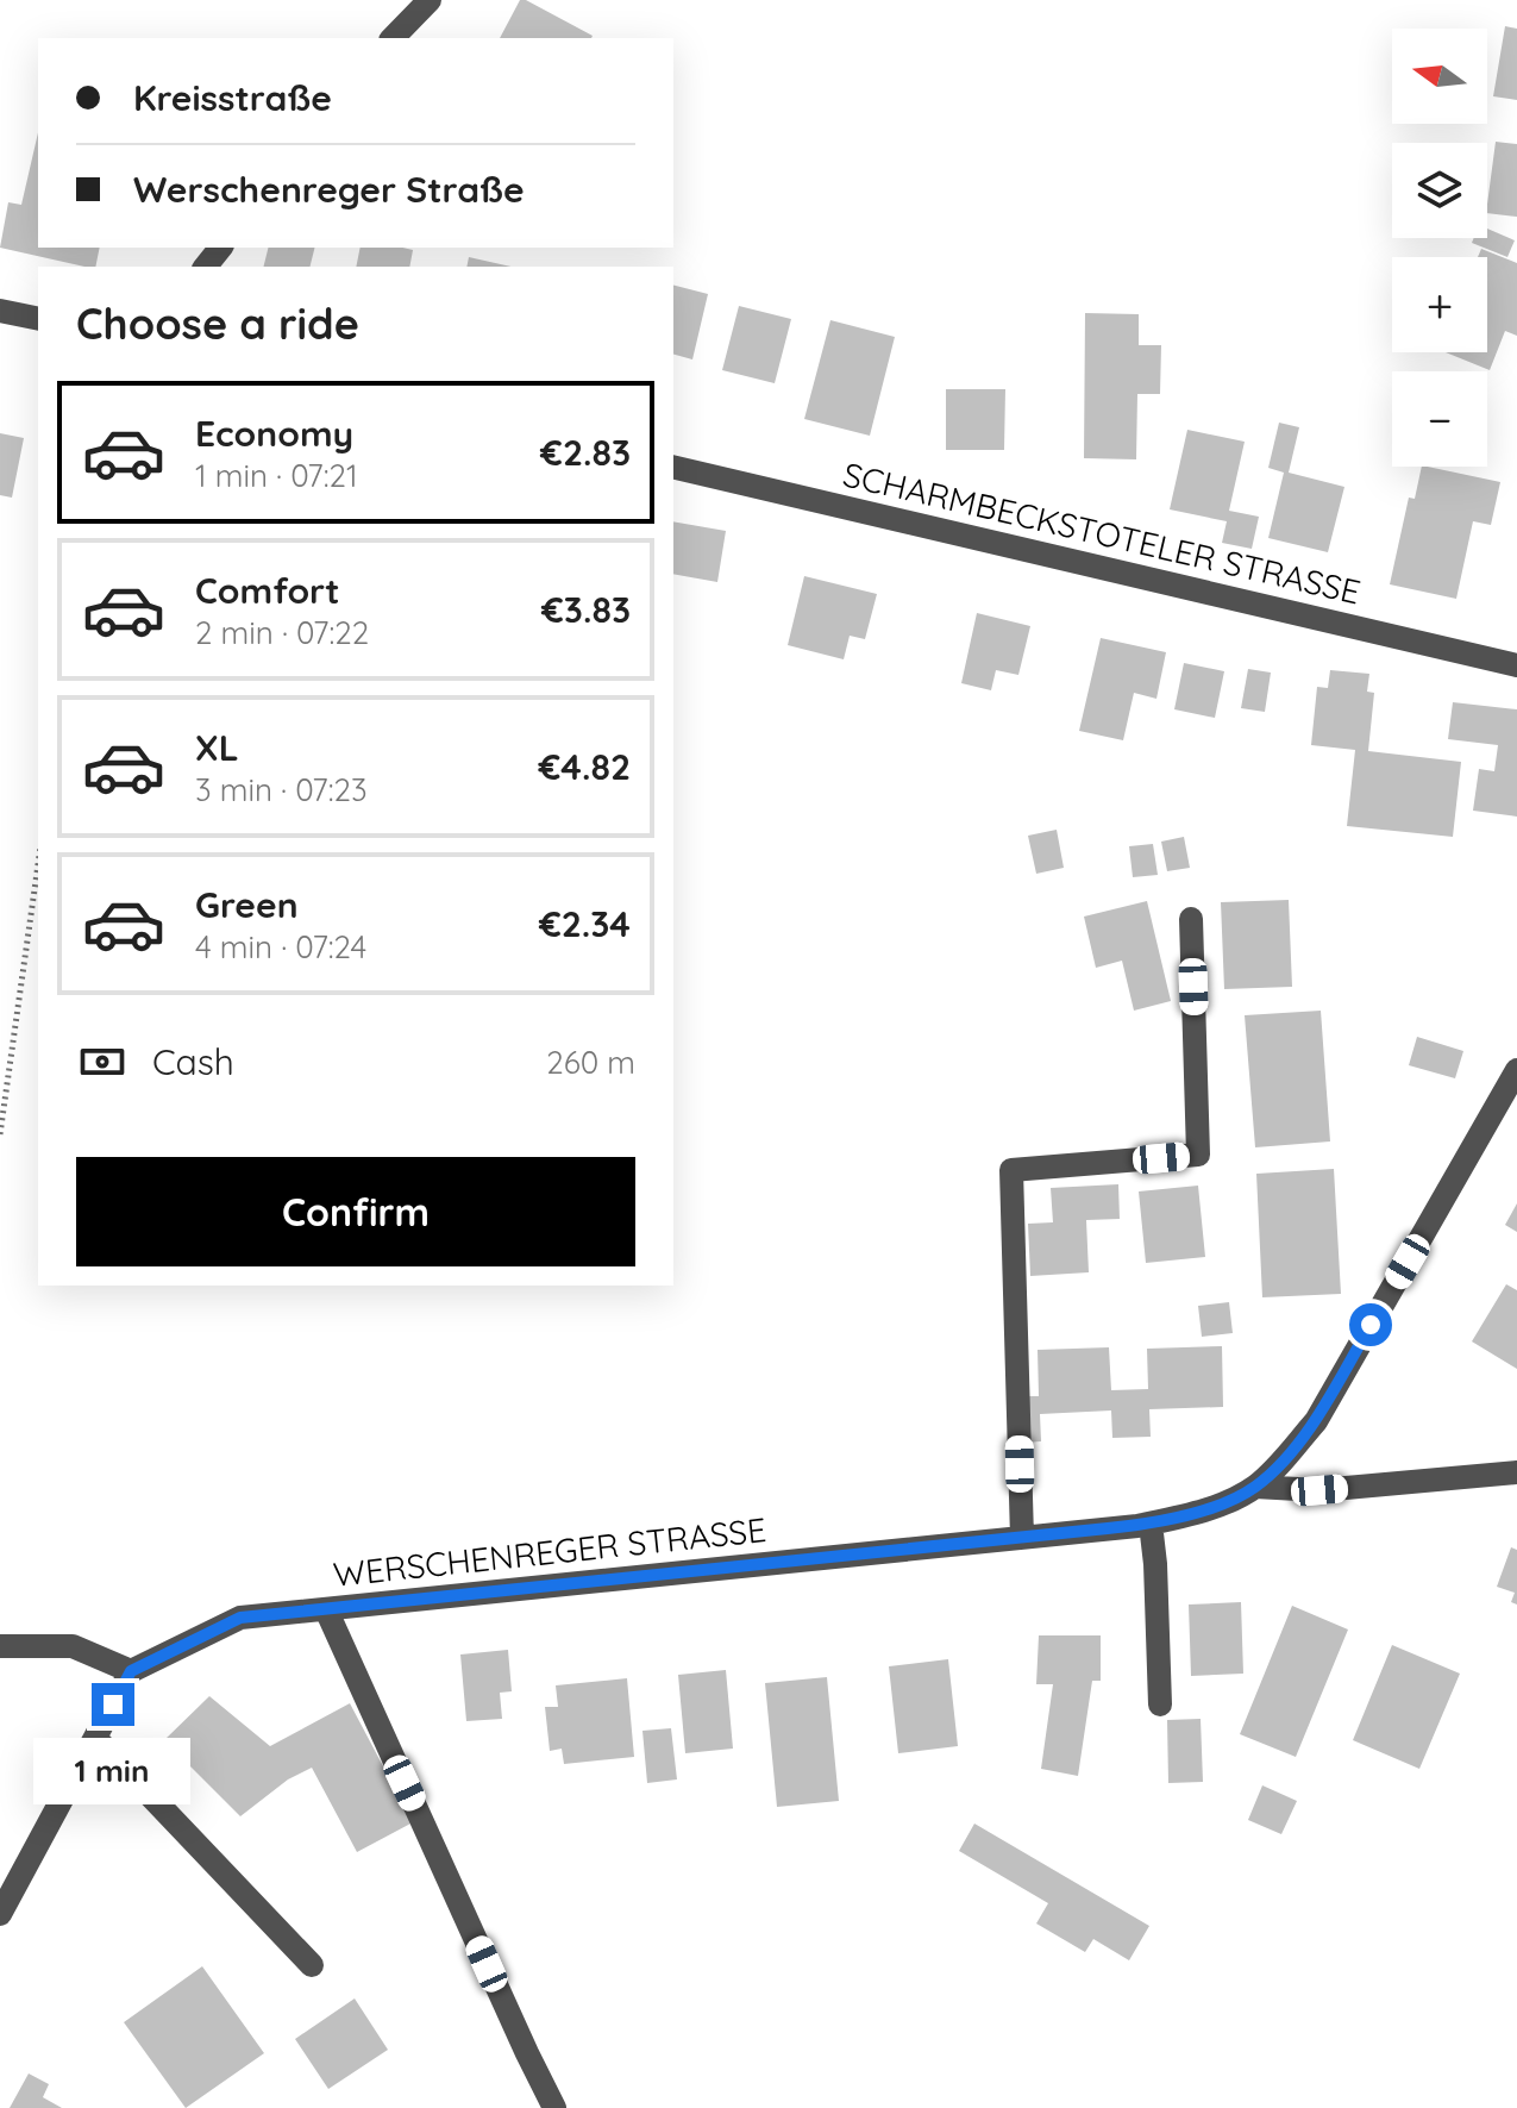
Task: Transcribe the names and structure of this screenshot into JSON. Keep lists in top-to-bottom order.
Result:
{
  "streets": {
    "street": ["SCHARMBECKSTOTELER STRASSE", "WERSCHENREGER STRASSE"]
  },
  "north": "left",
  "page": {
    "map_buttons": ["+", "−"],
    "banner": ["Kreisstraße", "Werschenreger Straße"],
    "heading": "Choose a ride",
    "list": [
      {
        "name": "Economy",
        "note": "1 min · 07:21",
        "value": "€2.83"
      },
      {
        "name": "Comfort",
        "note": "2 min · 07:22",
        "value": "€3.83"
      },
      {
        "name": "XL",
        "note": "3 min · 07:23",
        "value": "€4.82"
      },
      {
        "name": "Green",
        "note": "4 min · 07:24",
        "value": "€2.34"
      }
    ],
    "pay": ["Cash", "260 m"],
    "buttons": "Confirm",
    "bubble": "1 min"
  }
}
